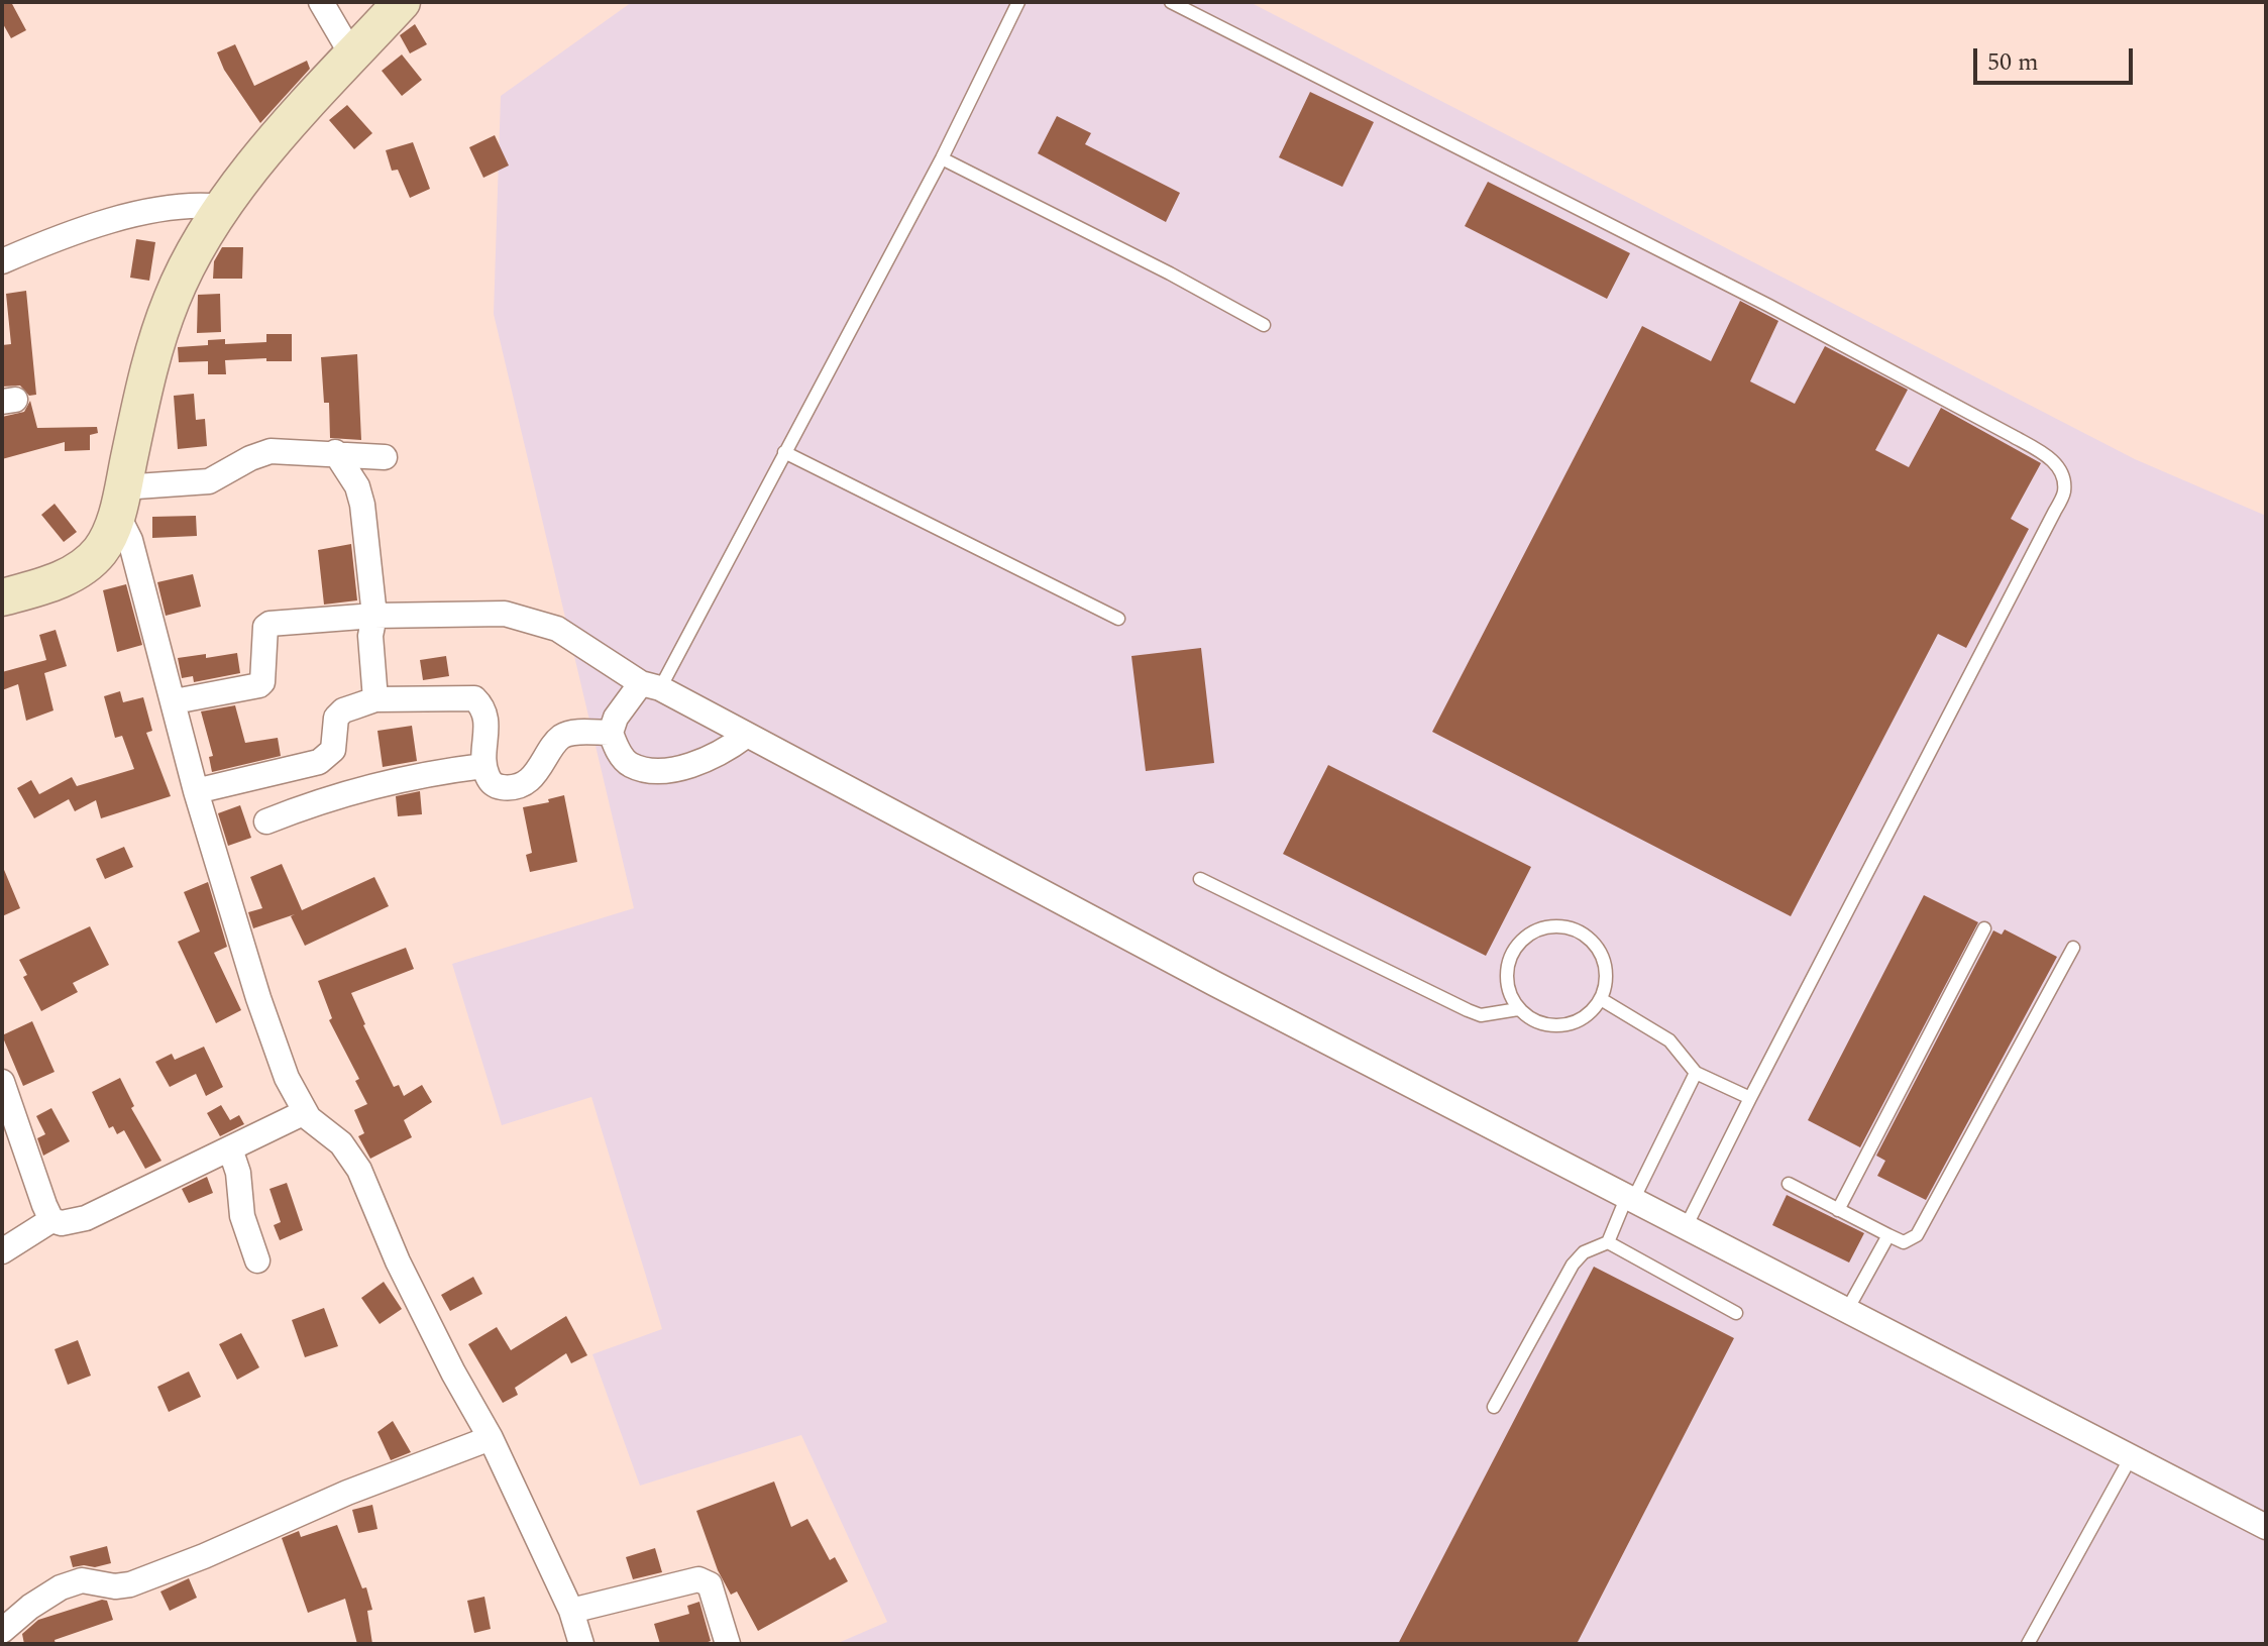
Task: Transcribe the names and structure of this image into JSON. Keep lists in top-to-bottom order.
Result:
{
  "scale_bar": "50 m"
}
